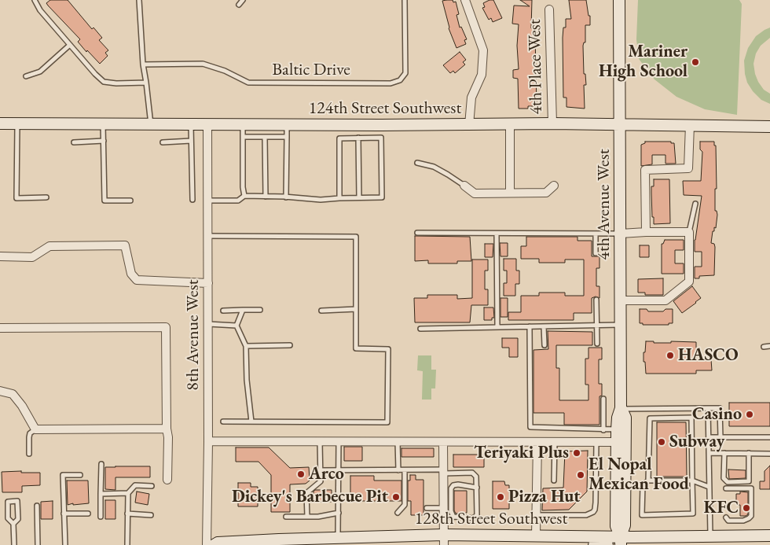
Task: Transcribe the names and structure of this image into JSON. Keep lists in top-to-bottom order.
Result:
{
  "streets": {
    "street": [
      "4th Place West",
      "124th Street Southwest",
      "4th Avenue West",
      "8th Avenue West",
      "128th Street Southwest"
    ],
    "lane": ["Baltic Drive"]
  },
  "crossings": [
    ["4th Place West", "124th Street Southwest"],
    ["124th Street Southwest", "4th Avenue West"],
    ["124th Street Southwest", "8th Avenue West"],
    ["4th Avenue West", "128th Street Southwest"]
  ],
  "places": [
    "Mariner High School",
    "HASCO",
    "Casino",
    "Subway",
    "Teriyaki Plus",
    "Arco",
    "El Nopal Mexican Food",
    "Dickey's Barbecue Pit",
    "Pizza Hut",
    "KFC"
  ]
}
